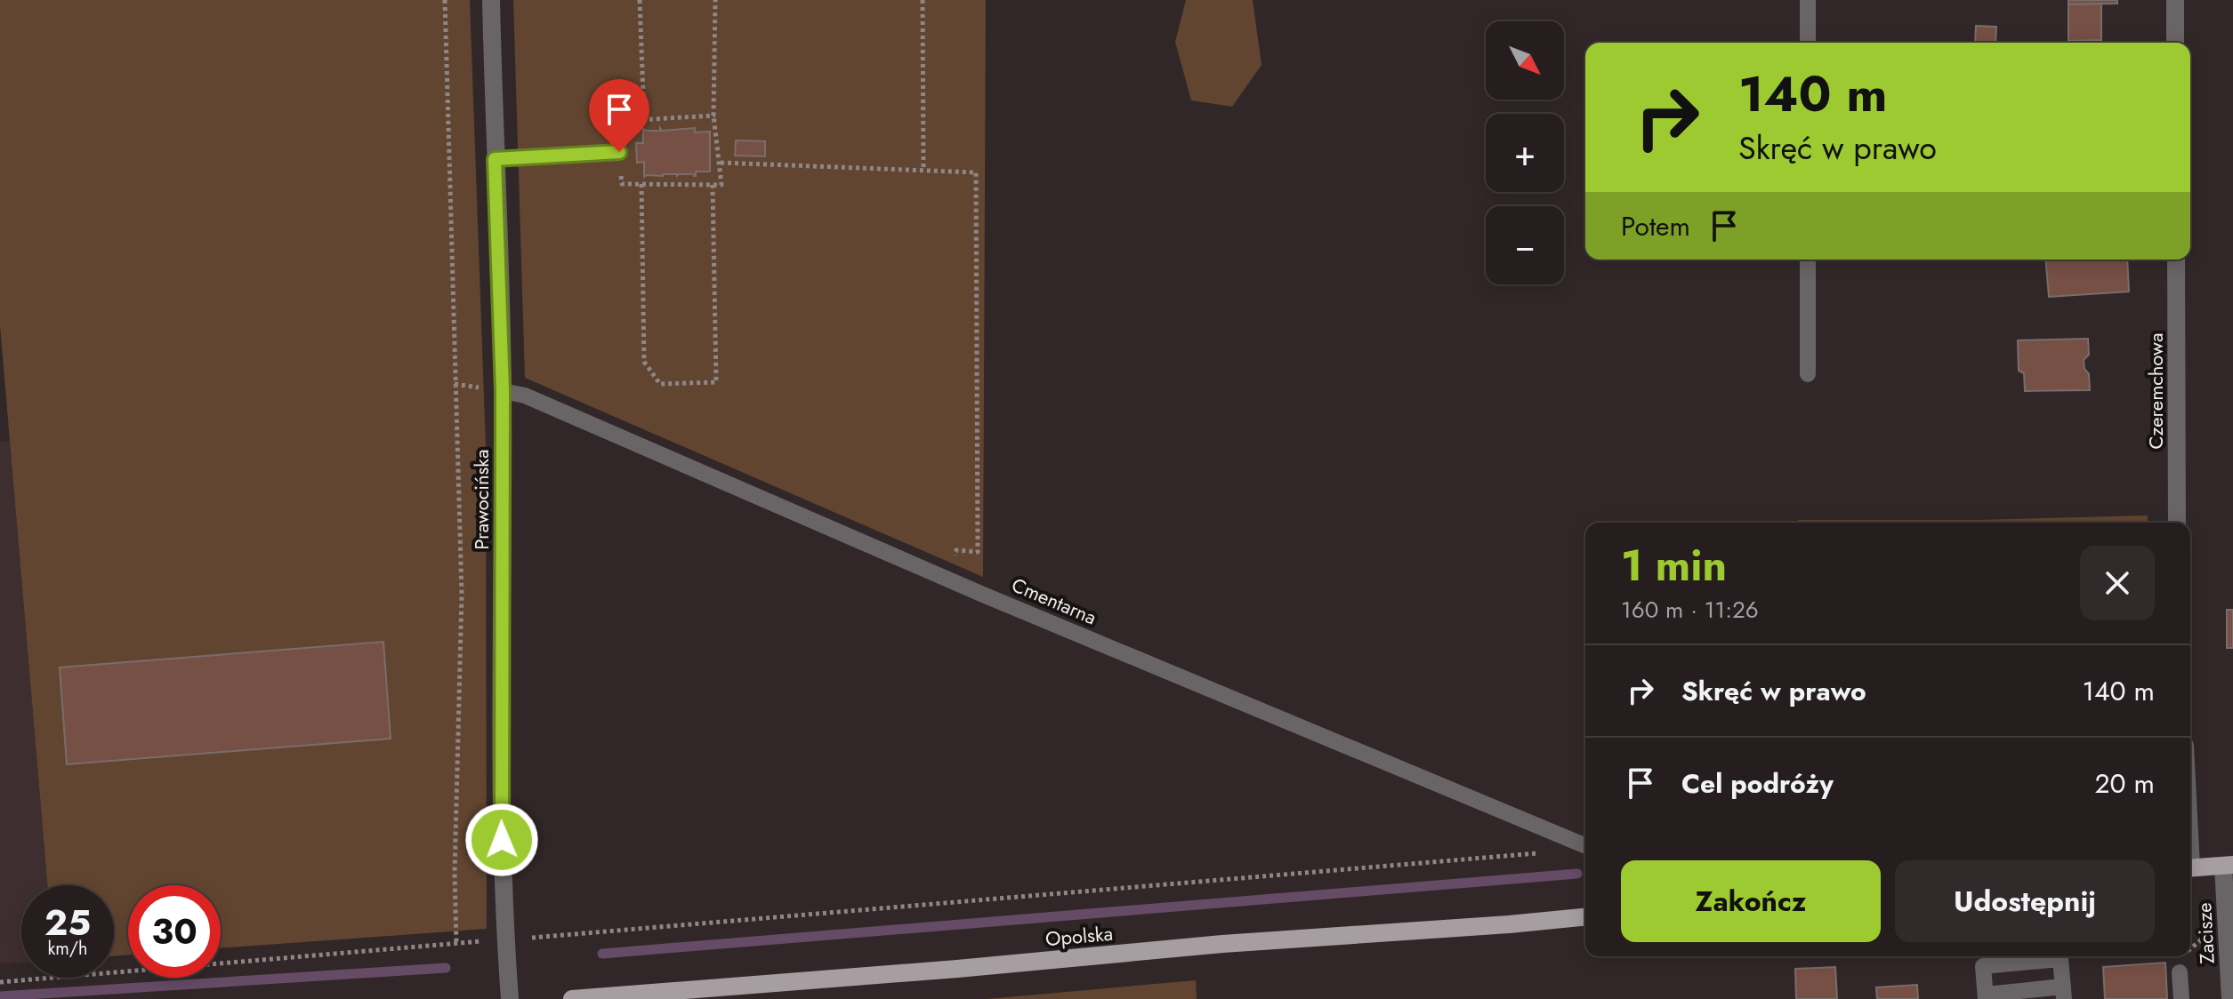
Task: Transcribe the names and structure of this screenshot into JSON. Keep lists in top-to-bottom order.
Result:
{
  "streets": {
    "main road": ["Opolska"],
    "street": ["Czeremchowa", "Prawocińska", "Zacisze"],
    "lane": ["Cmentarna"]
  },
  "crossings": [
    ["Prawocińska", "Cmentarna"]
  ],
  "north": "bottom right",
  "page": {
    "map_buttons": ["+", "−"],
    "turn": ["140 m", "Skręć w prawo"],
    "then": "Potem",
    "heading": ["1 min", "160 m · 11:26"],
    "list": [
      {
        "name": "Skręć w prawo",
        "value": "140 m"
      },
      {
        "name": "Cel podróży",
        "value": "20 m"
      }
    ],
    "buttons": ["Zakończ", "Udostępnij"],
    "speed": "25 km/h",
    "limit": "30"
  }
}
